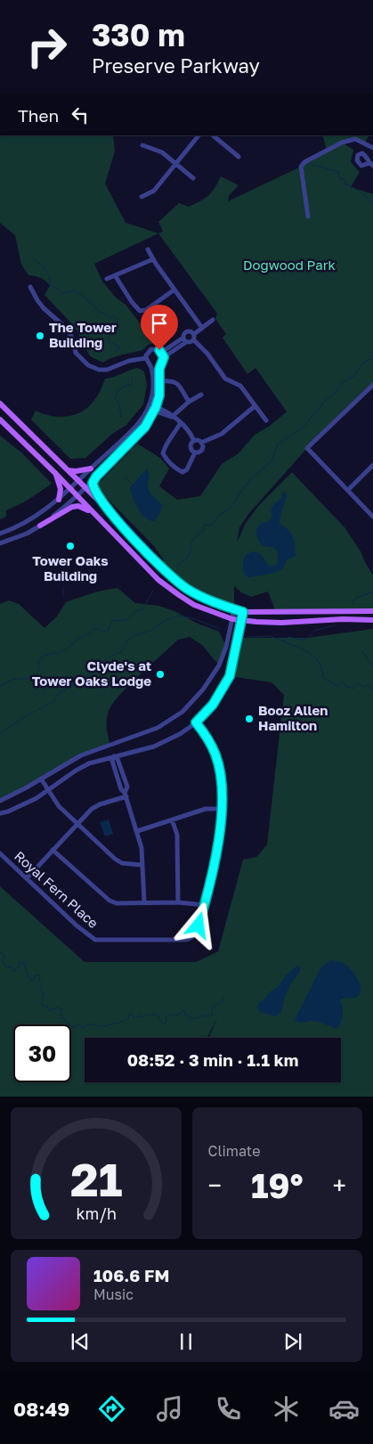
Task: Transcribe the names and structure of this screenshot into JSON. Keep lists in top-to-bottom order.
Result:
{
  "streets": {
    "street": ["Royal Fern Place"]
  },
  "parks": ["Dogwood Park"],
  "places": [
    "The Tower Building",
    "Tower Oaks Building",
    "Clyde's at Tower Oaks Lodge",
    "Booz Allen Hamilton"
  ],
  "page": {
    "turn": ["330 m", "Preserve Parkway"],
    "then": "Then",
    "limit": "30",
    "trip": "08:52 · 3 min · 1.1 km",
    "tile": "Climate",
    "heat": ["−", "19°", "+"],
    "song": ["106.6 FM", "Music"],
    "tabs": "08:49",
    "gauge": ["21", "km/h"]
  }
}
